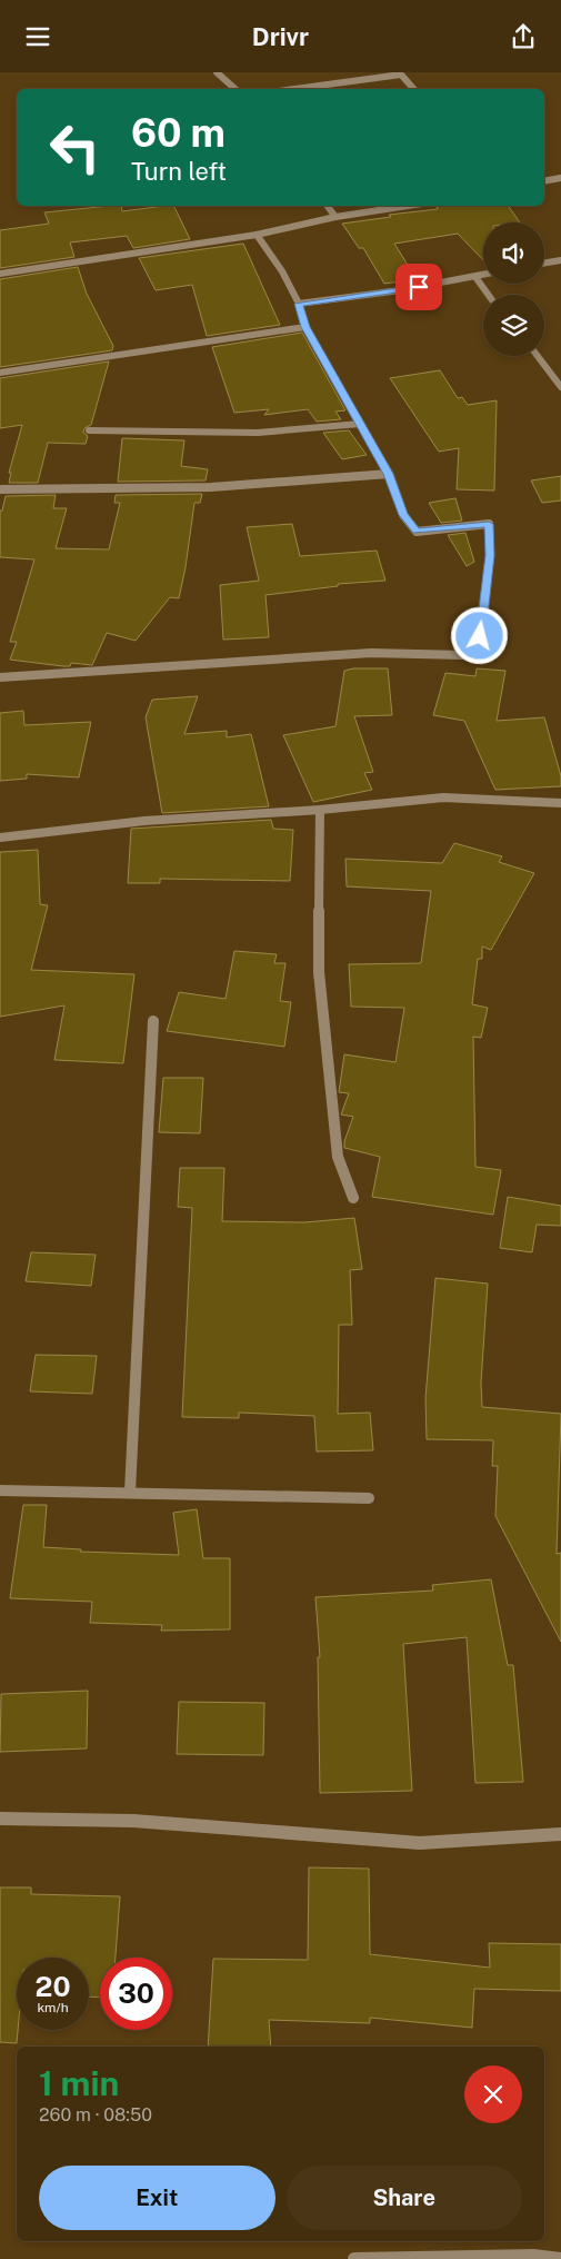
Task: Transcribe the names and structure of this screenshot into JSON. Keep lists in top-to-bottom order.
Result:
{
  "page": {
    "header": "Drivr",
    "turn": ["60 m", "Turn left"],
    "speed": "20 km/h",
    "limit": "30",
    "heading": ["1 min", "260 m · 08:50"],
    "buttons": ["Exit", "Share"]
  }
}
